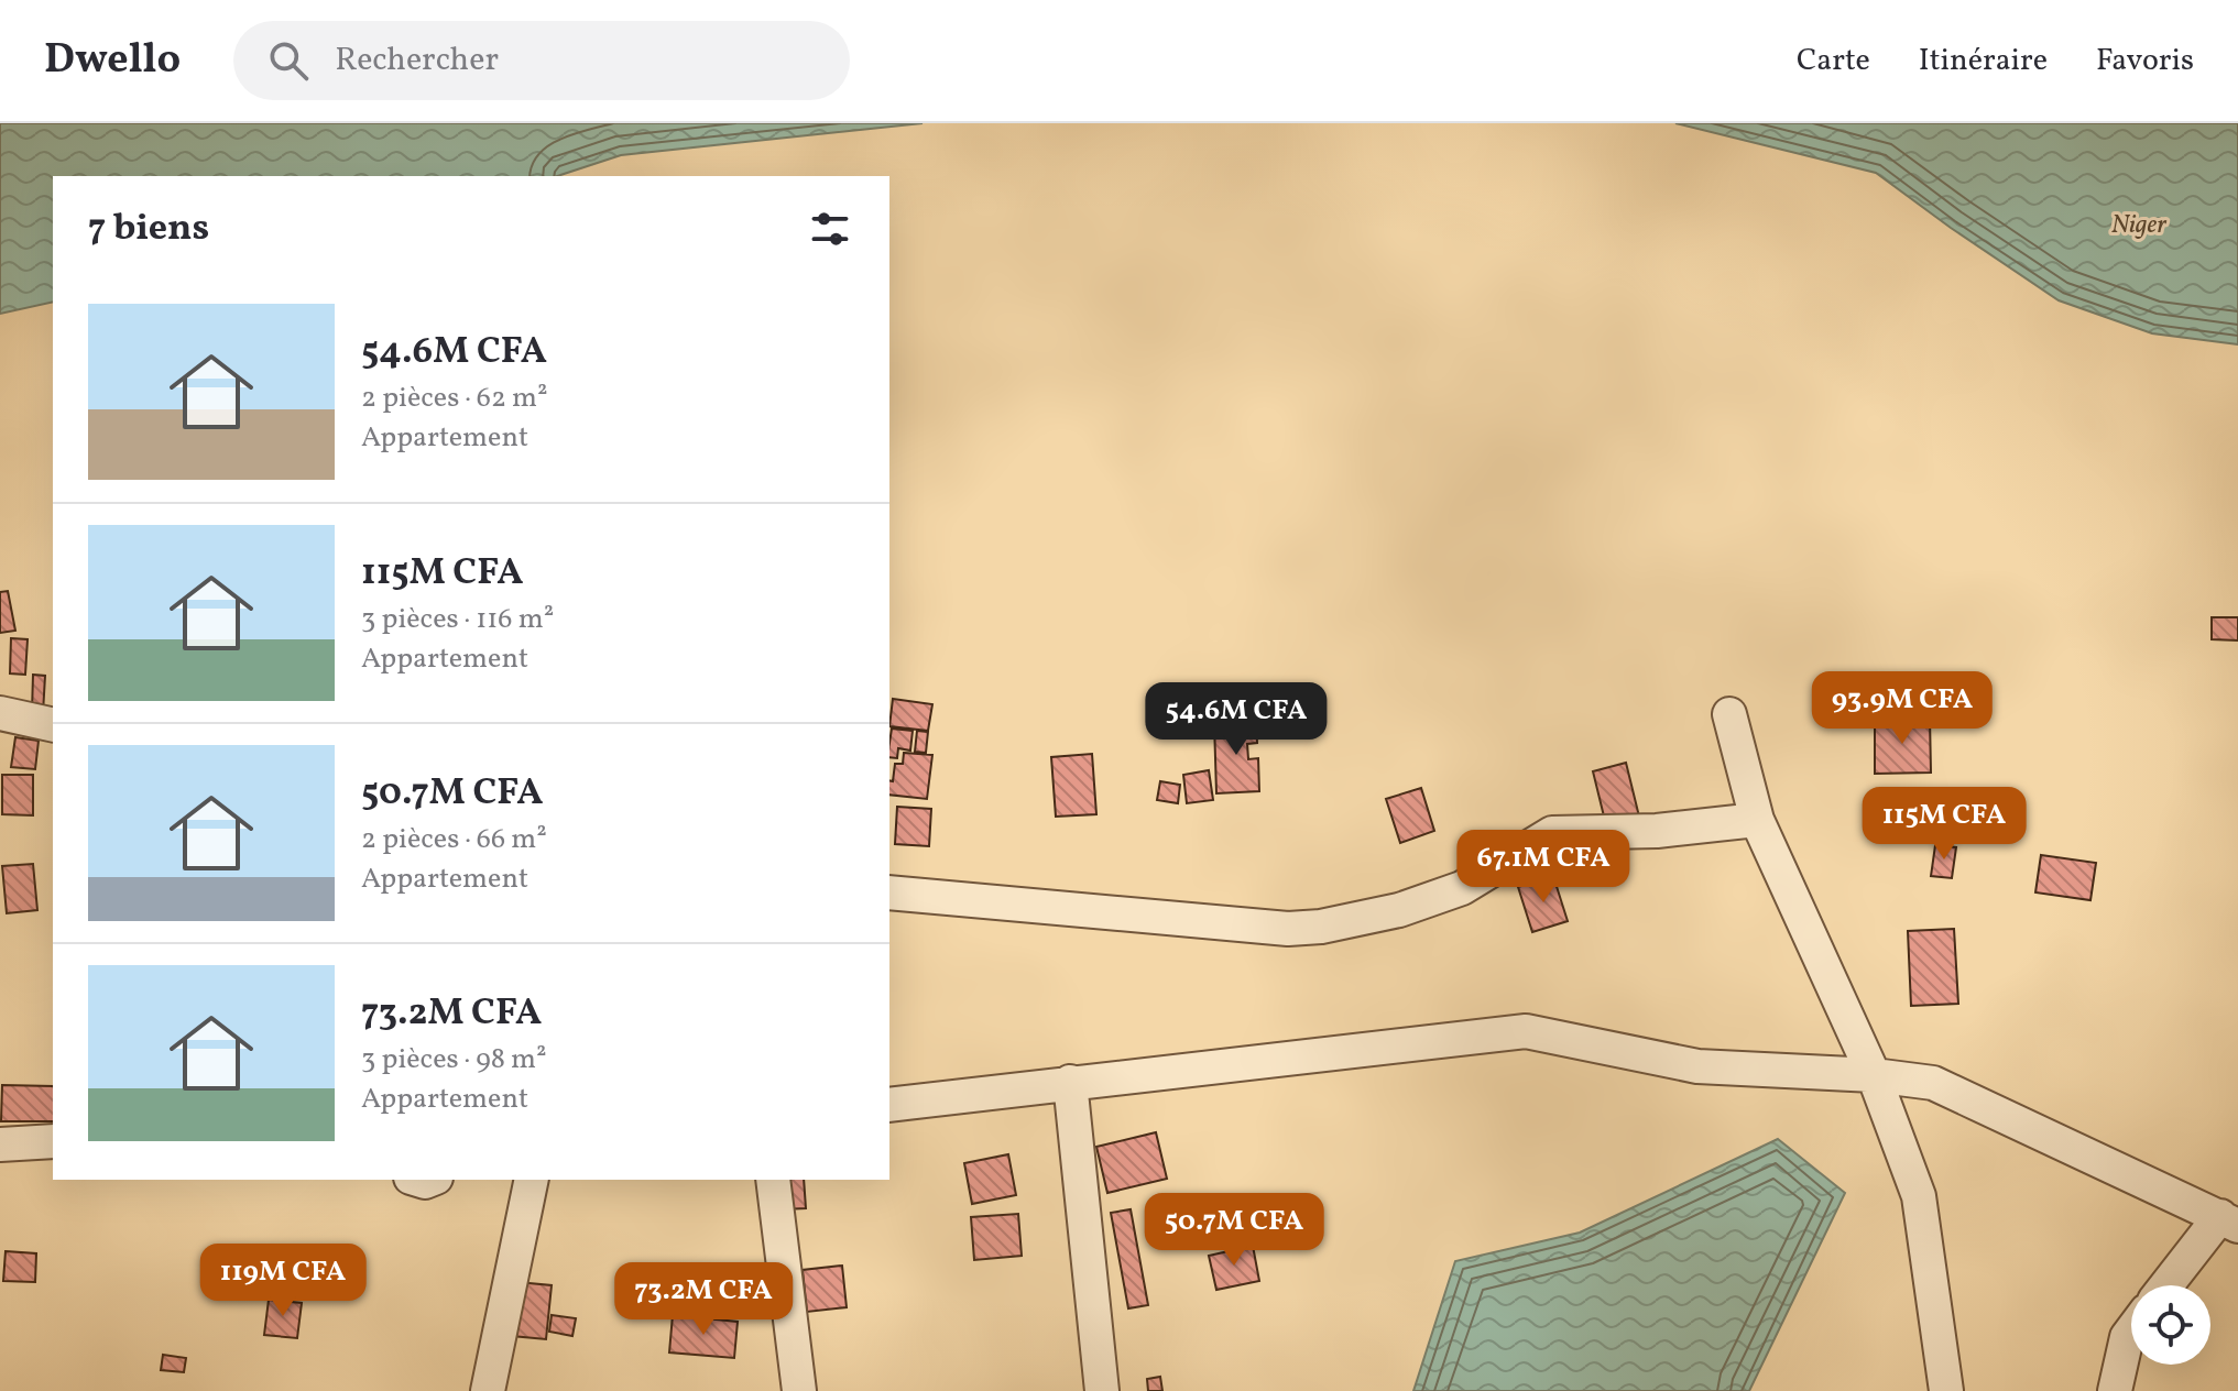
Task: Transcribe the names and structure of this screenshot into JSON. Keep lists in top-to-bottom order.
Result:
{
  "water": ["Niger"],
  "page": {
    "header": "Dwello",
    "search": "Rechercher",
    "nav": ["Carte", "Itinéraire", "Favoris"],
    "heading": "7 biens",
    "list": [
      {
        "name": "54.6M CFA",
        "note": "2 pièces · 62 m² · Appartement"
      },
      {
        "name": "115M CFA",
        "note": "3 pièces · 116 m² · Appartement"
      },
      {
        "name": "50.7M CFA",
        "note": "2 pièces · 66 m² · Appartement"
      },
      {
        "name": "73.2M CFA",
        "note": "3 pièces · 98 m² · Appartement"
      }
    ],
    "price": [
      "93.9M CFA",
      "54.6M CFA",
      "115M CFA",
      "67.1M CFA",
      "50.7M CFA",
      "119M CFA",
      "73.2M CFA"
    ]
  }
}
